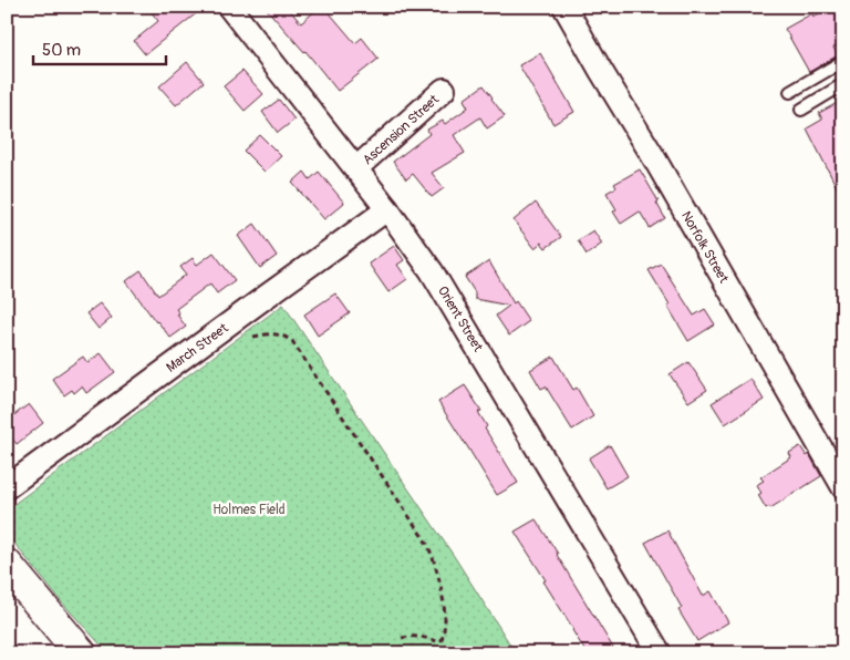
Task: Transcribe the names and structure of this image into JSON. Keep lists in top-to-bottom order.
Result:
{
  "streets": {
    "street": [
      "Ascension Street",
      "Norfolk Street",
      "Orient Street",
      "March Street"
    ]
  },
  "crossings": [
    ["Ascension Street", "Orient Street"],
    ["Orient Street", "March Street"]
  ],
  "parks": ["Holmes Field"],
  "scale_bar": "50 m"
}
